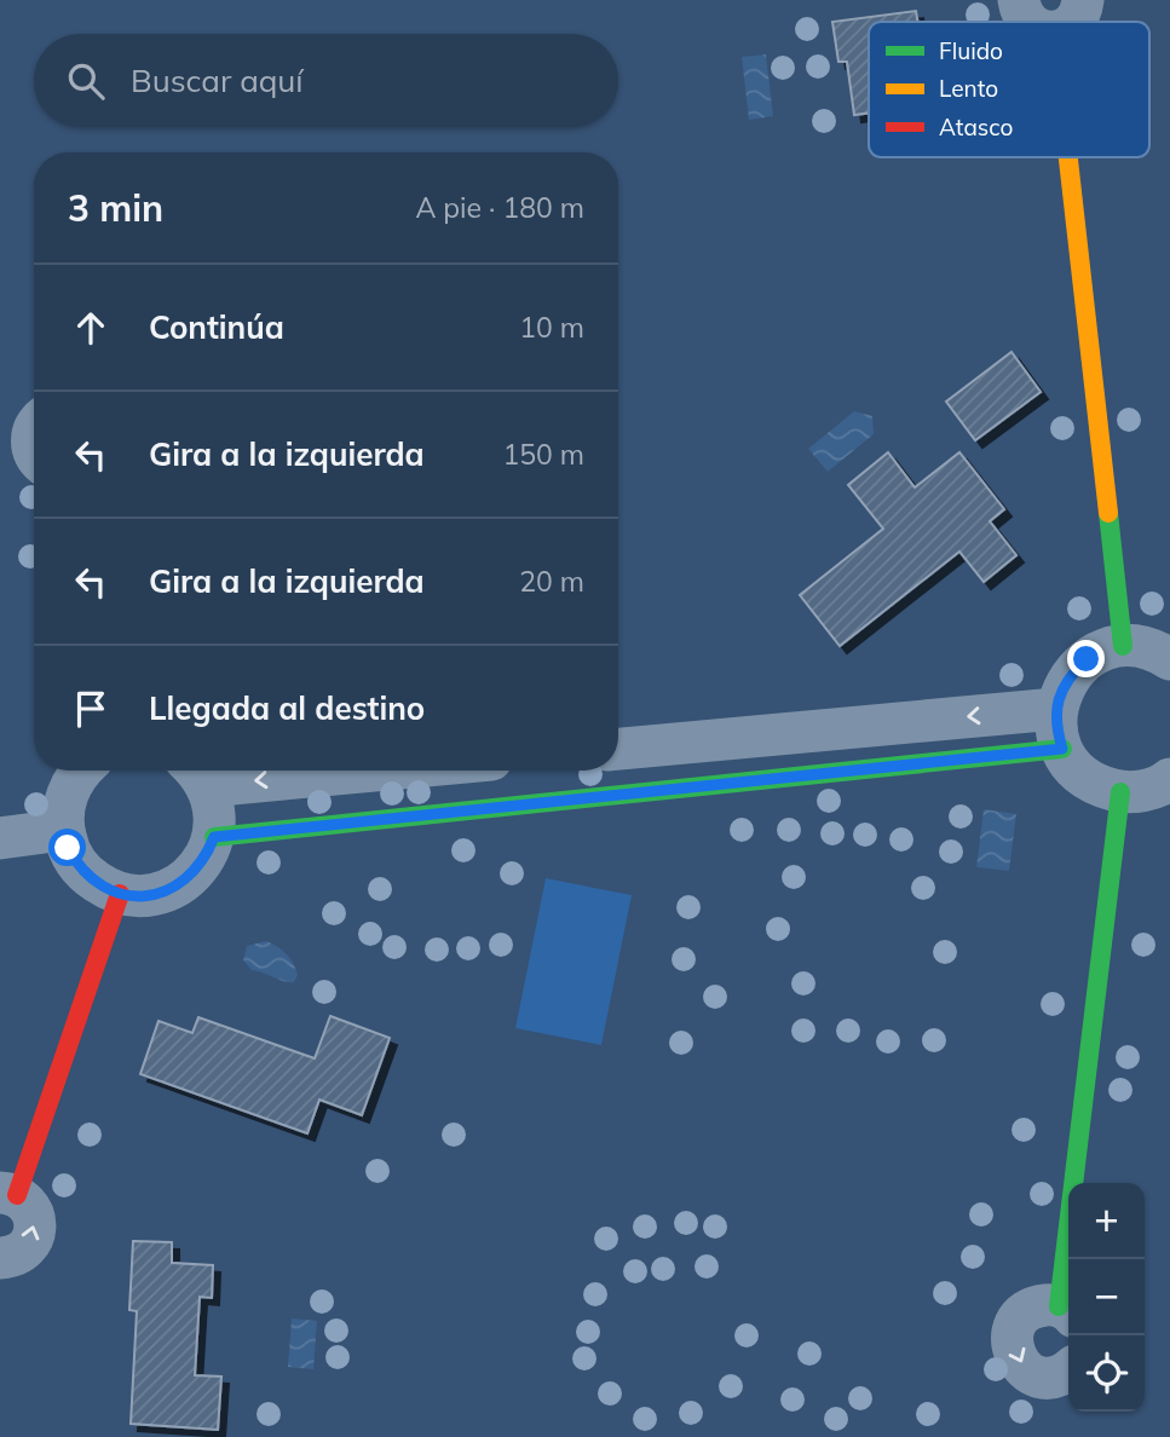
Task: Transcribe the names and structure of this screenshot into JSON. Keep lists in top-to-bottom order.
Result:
{
  "legend": ["Fluido", "Lento", "Atasco"],
  "page": {
    "search": "Buscar aquí",
    "heading": ["3 min", "A pie · 180 m"],
    "list": [
      ["Continúa", "10 m"],
      ["Gira a la izquierda", "150 m"],
      ["Gira a la izquierda", "20 m"],
      "Llegada al destino"
    ],
    "map_buttons": ["+", "−"]
  }
}
